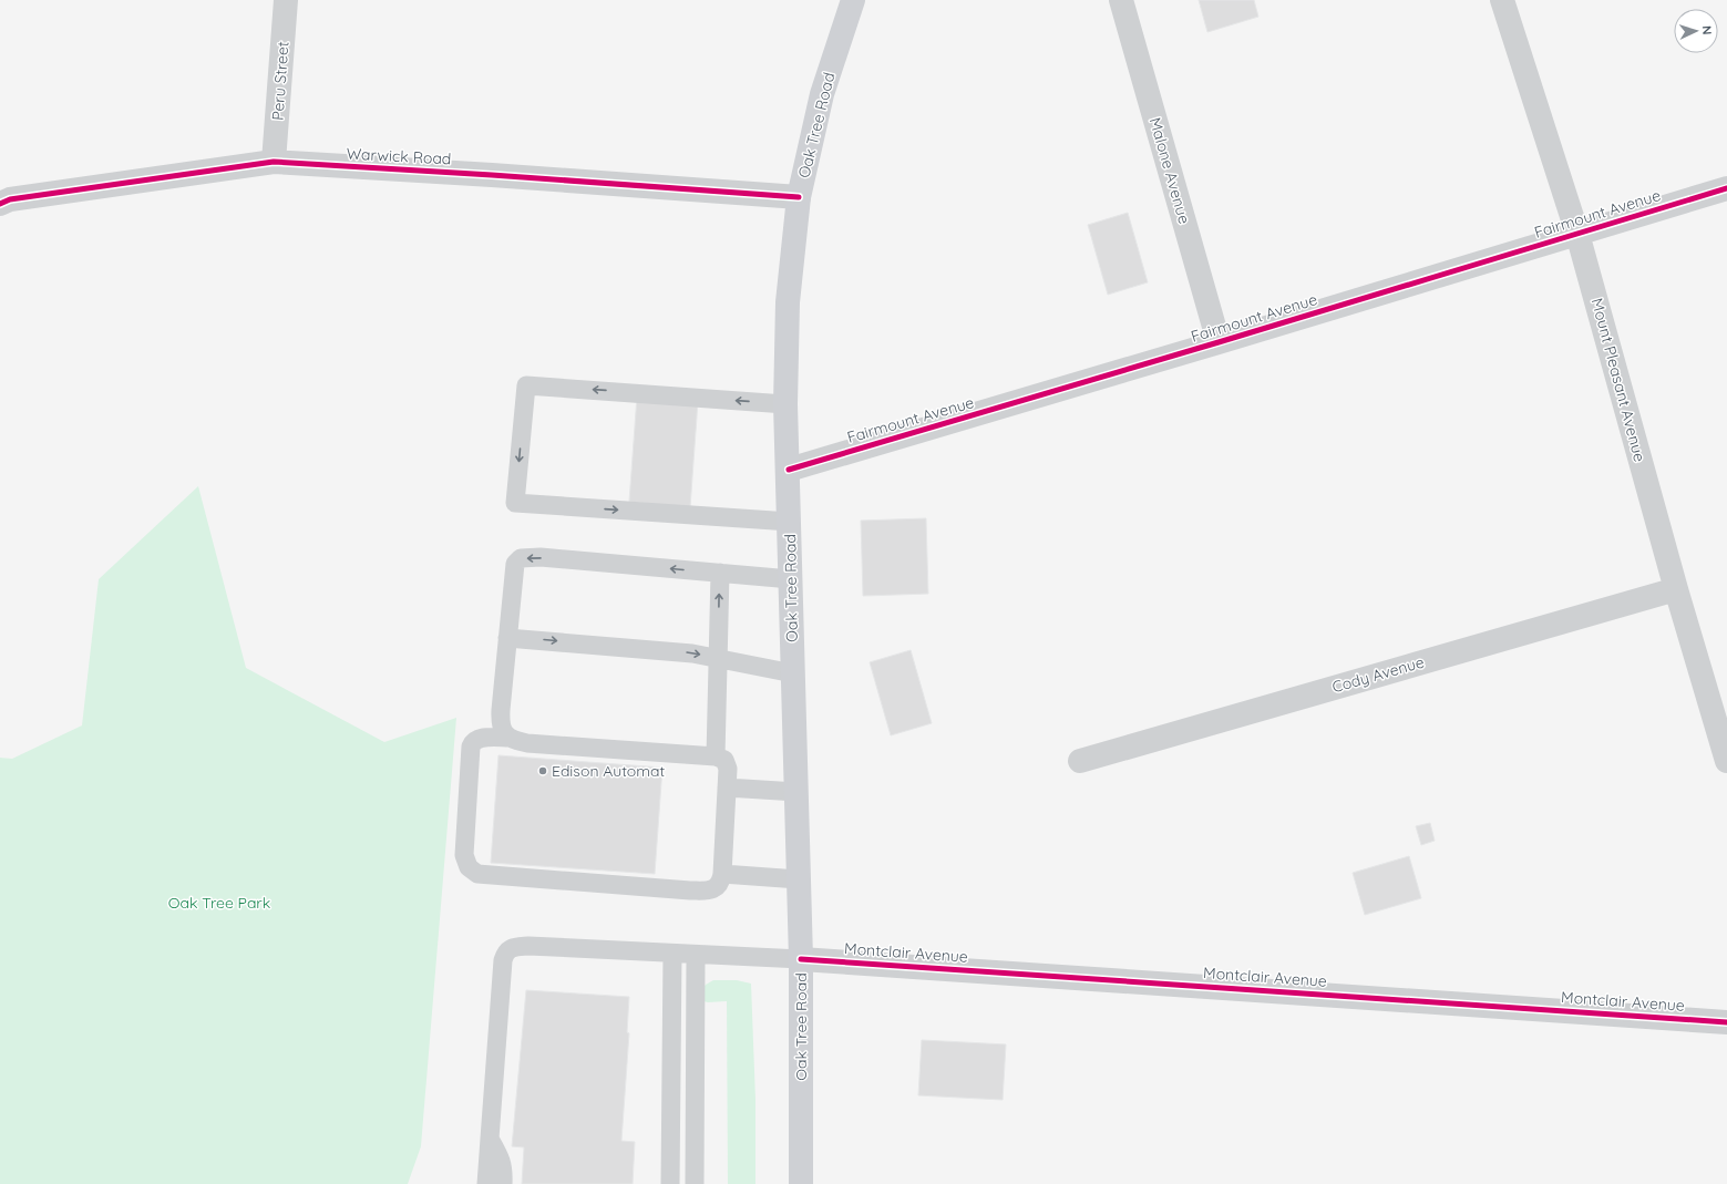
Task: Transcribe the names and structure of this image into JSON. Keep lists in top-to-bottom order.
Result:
{
  "streets": {
    "main road": ["Oak Tree Road"],
    "street": [
      "Peru Street",
      "Warwick Road",
      "Malone Avenue",
      "Fairmount Avenue",
      "Mount Pleasant Avenue",
      "Cody Avenue",
      "Montclair Avenue"
    ]
  },
  "crossings": [
    ["Peru Street", "Warwick Road"],
    ["Oak Tree Road", "Warwick Road"],
    ["Oak Tree Road", "Fairmount Avenue"],
    ["Oak Tree Road", "Montclair Avenue"],
    ["Malone Avenue", "Fairmount Avenue"],
    ["Fairmount Avenue", "Mount Pleasant Avenue"],
    ["Mount Pleasant Avenue", "Cody Avenue"]
  ],
  "parks": ["Oak Tree Park"],
  "places": ["Edison Automat"],
  "north": "right"
}
